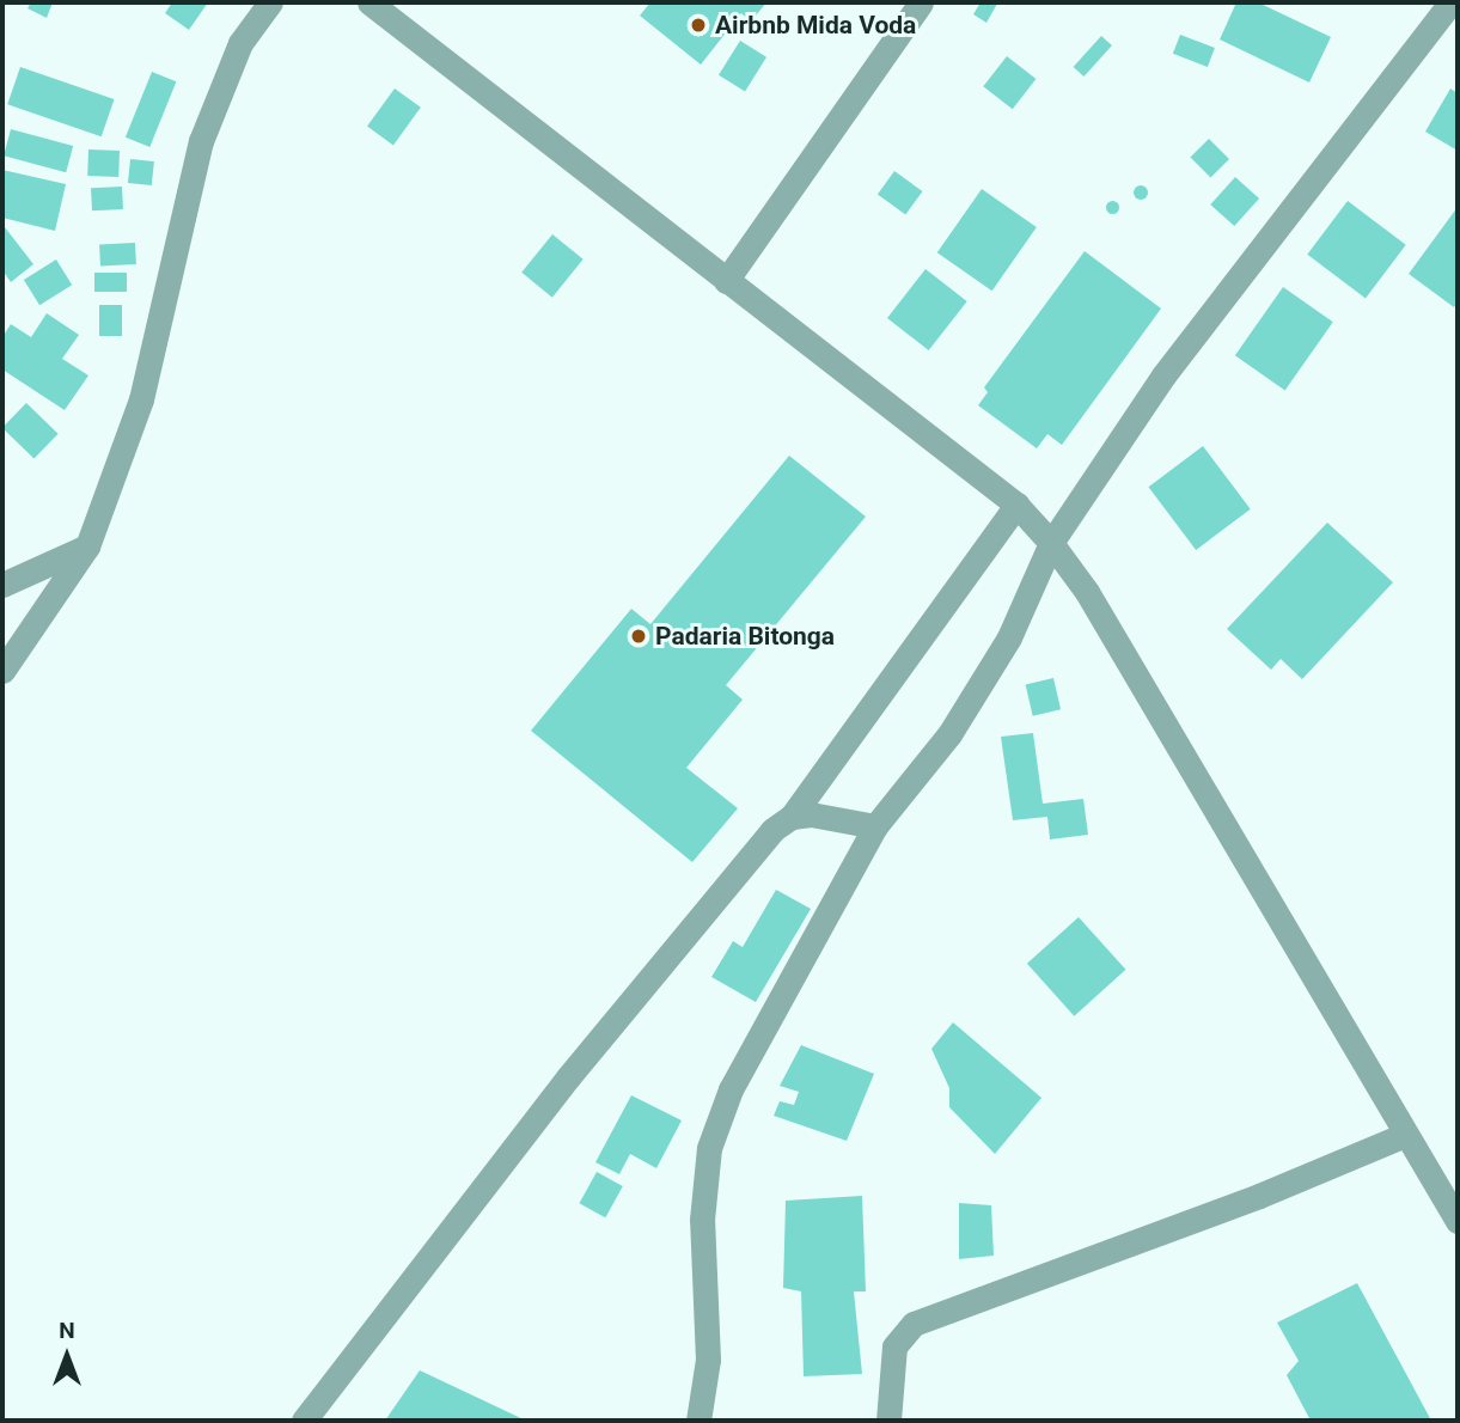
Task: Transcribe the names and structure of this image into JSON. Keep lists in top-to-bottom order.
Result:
{
  "places": ["Airbnb Mida Voda", "Padaria Bitonga"],
  "north": "top"
}
